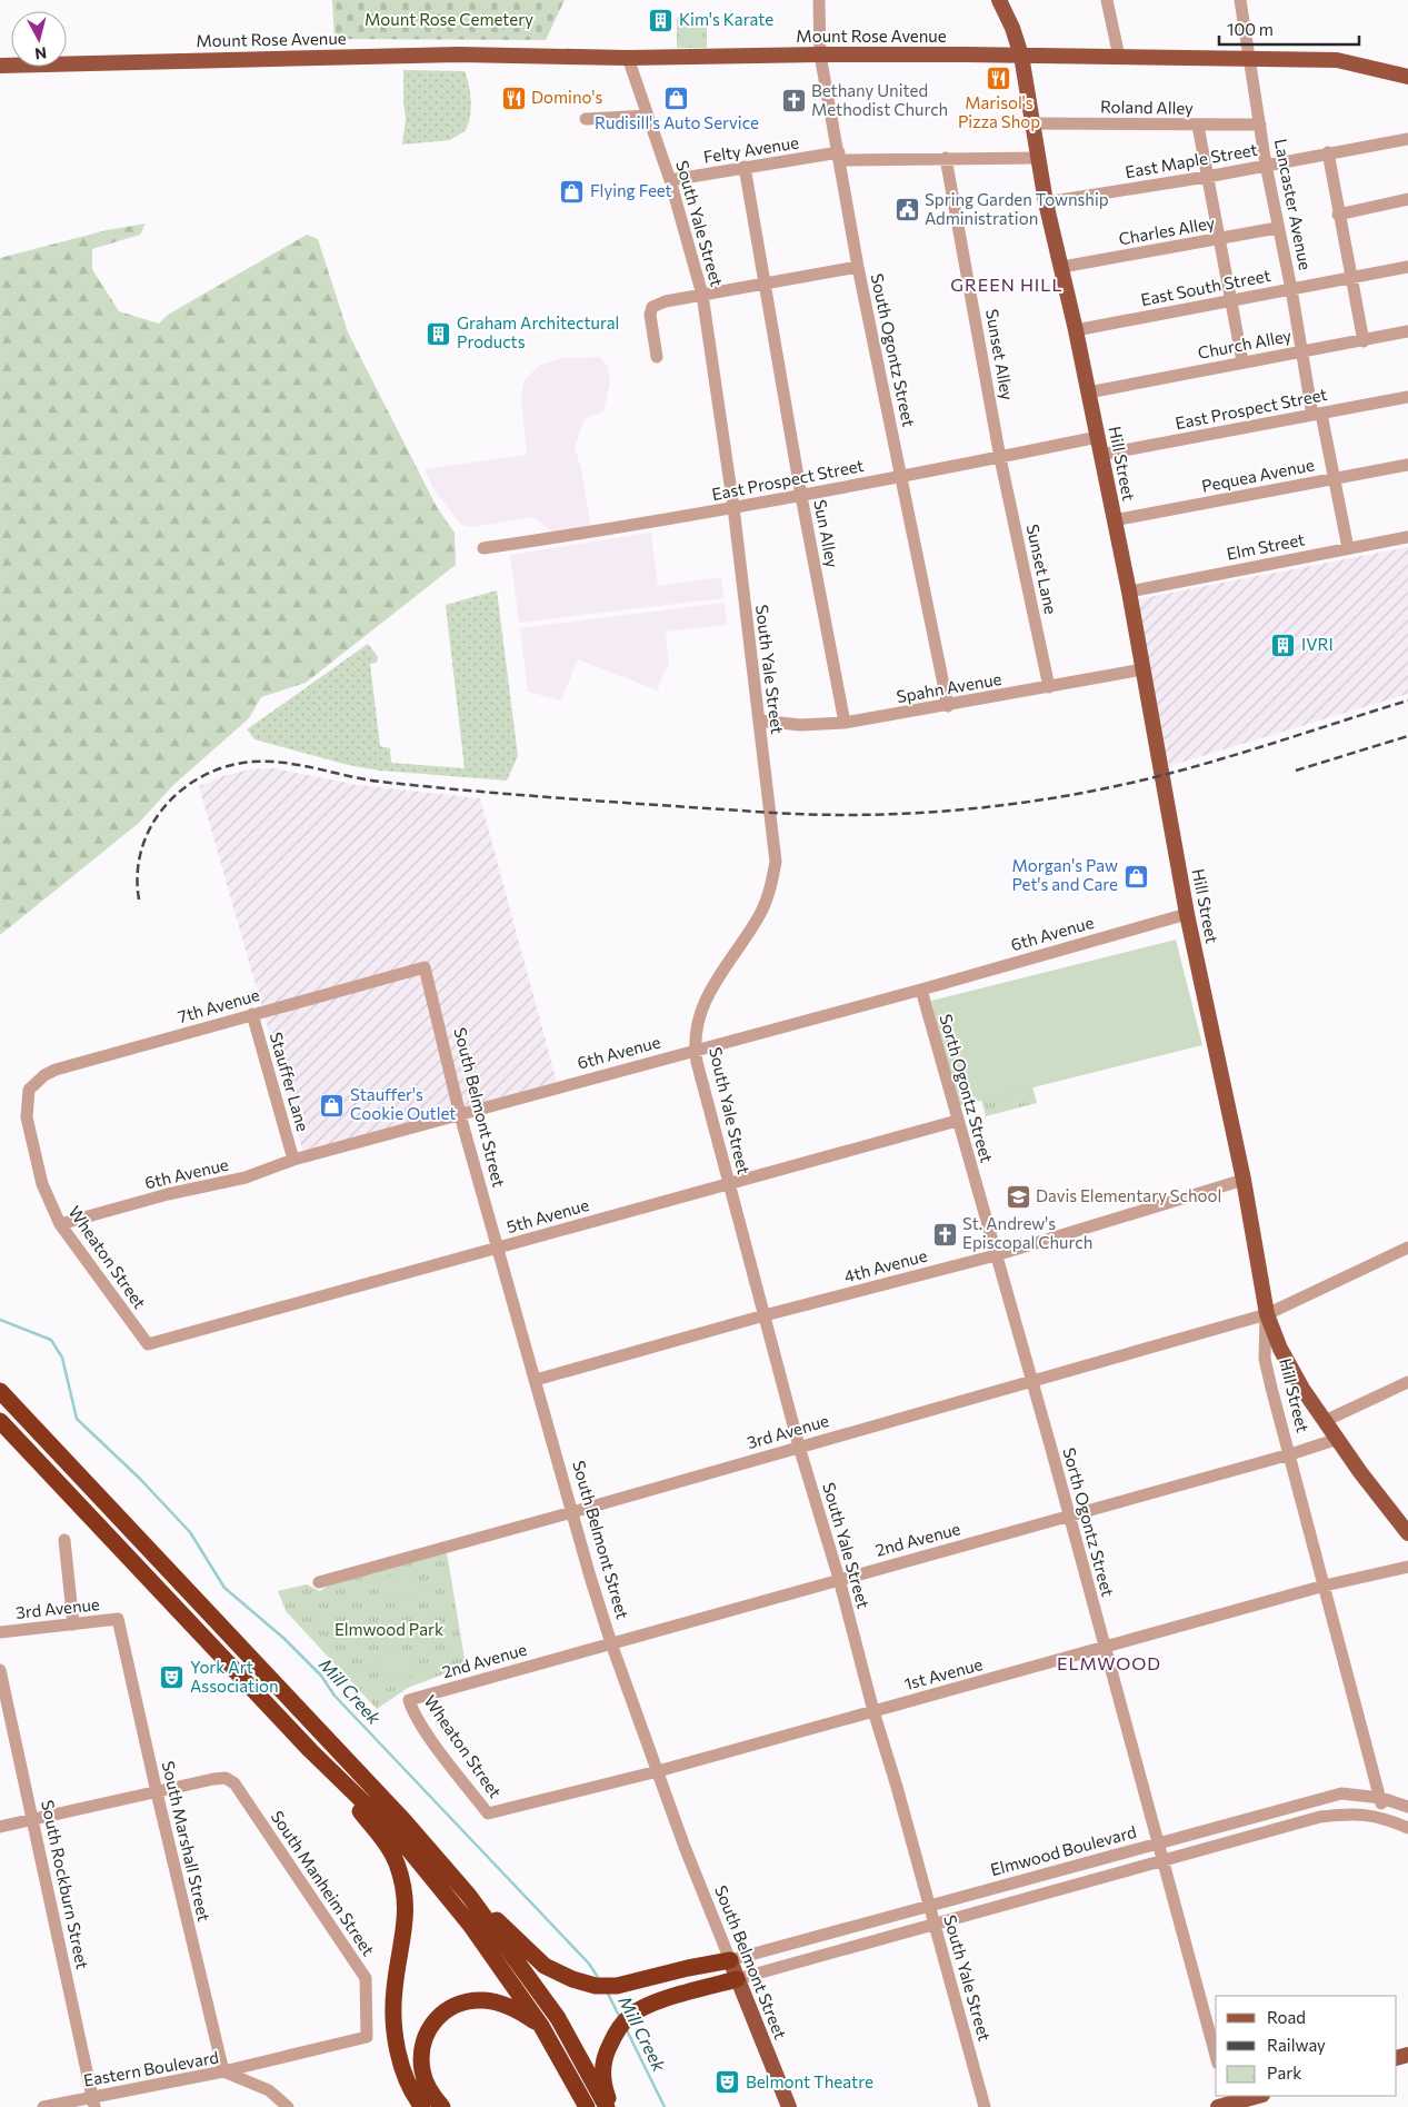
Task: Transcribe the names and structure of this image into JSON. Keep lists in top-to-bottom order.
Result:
{
  "streets": {
    "main road": ["Mount Rose Avenue", "Hill Street", "South Belmont Street"],
    "street": [
      "Roland Alley",
      "Felty Avenue",
      "East Maple Street",
      "Lancaster Avenue",
      "South Yale Street",
      "Charles Alley",
      "East South Street",
      "Church Alley",
      "South Ogontz Street",
      "Sunset Alley",
      "East Prospect Street",
      "Pequea Avenue",
      "Sun Alley",
      "Elm Street",
      "Sunset Lane",
      "Spahn Avenue",
      "6th Avenue",
      "7th Avenue",
      "Stauffer Lane",
      "Sorth Ogontz Street",
      "5th Avenue",
      "Wheaton Street",
      "4th Avenue",
      "3rd Avenue",
      "2nd Avenue",
      "1st Avenue",
      "South Marshall Street",
      "Elmwood Boulevard",
      "South Manheim Street",
      "South Rockburn Street",
      "Eastern Boulevard"
    ]
  },
  "crossings": [
    ["Mount Rose Avenue", "Lancaster Avenue"],
    ["Mount Rose Avenue", "South Yale Street"],
    ["Mount Rose Avenue", "South Ogontz Street"],
    ["Mount Rose Avenue", "Hill Street"],
    ["Roland Alley", "Lancaster Avenue"],
    ["Roland Alley", "Hill Street"],
    ["Felty Avenue", "South Yale Street"],
    ["Felty Avenue", "South Ogontz Street"],
    ["Felty Avenue", "Sun Alley"],
    ["East Maple Street", "Lancaster Avenue"],
    ["East Maple Street", "Hill Street"],
    ["Lancaster Avenue", "Charles Alley"],
    ["Lancaster Avenue", "East South Street"],
    ["Lancaster Avenue", "Church Alley"],
    ["Lancaster Avenue", "East Prospect Street"],
    ["Lancaster Avenue", "Pequea Avenue"],
    ["Lancaster Avenue", "Elm Street"],
    ["South Yale Street", "East Prospect Street"],
    ["South Yale Street", "Spahn Avenue"],
    ["South Yale Street", "6th Avenue"],
    ["South Yale Street", "5th Avenue"],
    ["South Yale Street", "4th Avenue"],
    ["South Yale Street", "3rd Avenue"],
    ["South Yale Street", "2nd Avenue"],
    ["South Yale Street", "1st Avenue"],
    ["South Yale Street", "Elmwood Boulevard"],
    ["Charles Alley", "Hill Street"],
    ["East South Street", "Hill Street"],
    ["Church Alley", "Hill Street"],
    ["South Ogontz Street", "East Prospect Street"],
    ["South Ogontz Street", "Spahn Avenue"],
    ["Sunset Alley", "East Prospect Street"],
    ["Sunset Alley", "Sunset Lane"],
    ["East Prospect Street", "Hill Street"],
    ["East Prospect Street", "Sun Alley"],
    ["East Prospect Street", "Sunset Lane"],
    ["Hill Street", "Pequea Avenue"],
    ["Hill Street", "Elm Street"],
    ["Hill Street", "Spahn Avenue"],
    ["Hill Street", "6th Avenue"],
    ["Hill Street", "4th Avenue"],
    ["Hill Street", "3rd Avenue"],
    ["Hill Street", "2nd Avenue"],
    ["Hill Street", "1st Avenue"],
    ["Hill Street", "Elmwood Boulevard"],
    ["Sun Alley", "Spahn Avenue"],
    ["Sunset Lane", "Spahn Avenue"],
    ["6th Avenue", "Stauffer Lane"],
    ["6th Avenue", "Sorth Ogontz Street"],
    ["6th Avenue", "South Belmont Street"],
    ["6th Avenue", "Wheaton Street"],
    ["7th Avenue", "Stauffer Lane"],
    ["7th Avenue", "South Belmont Street"],
    ["7th Avenue", "Wheaton Street"],
    ["Sorth Ogontz Street", "5th Avenue"],
    ["Sorth Ogontz Street", "4th Avenue"],
    ["Sorth Ogontz Street", "3rd Avenue"],
    ["Sorth Ogontz Street", "2nd Avenue"],
    ["Sorth Ogontz Street", "1st Avenue"],
    ["Sorth Ogontz Street", "Elmwood Boulevard"],
    ["South Belmont Street", "5th Avenue"],
    ["South Belmont Street", "4th Avenue"],
    ["South Belmont Street", "3rd Avenue"],
    ["South Belmont Street", "2nd Avenue"],
    ["South Belmont Street", "1st Avenue"],
    ["South Belmont Street", "Elmwood Boulevard"],
    ["5th Avenue", "Wheaton Street"],
    ["Wheaton Street", "2nd Avenue"],
    ["Wheaton Street", "1st Avenue"],
    ["3rd Avenue", "South Marshall Street"],
    ["South Marshall Street", "South Manheim Street"],
    ["South Marshall Street", "Eastern Boulevard"],
    ["South Manheim Street", "Eastern Boulevard"],
    ["South Rockburn Street", "Eastern Boulevard"]
  ],
  "districts": ["GREEN HILL", "ELMWOOD"],
  "water": ["Mill Creek"],
  "parks": ["Mount Rose Cemetery", "Elmwood Park"],
  "places": {
    "building": ["Kim's Karate", "Graham Architectural Products", "IVRI"],
    "restaurant": ["Marisol's Pizza Shop", "Domino's"],
    "shop": [
      "Rudisill's Auto Service",
      "Flying Feet",
      "Morgan's Paw Pet's and Care",
      "Stauffer's Cookie Outlet"
    ],
    "church": ["Bethany United Methodist Church", "St. Andrew's Episcopal Church"],
    "public building": ["Spring Garden Township Administration"],
    "school or university": ["Davis Elementary School"],
    "theatre": ["York Art Association", "Belmont Theatre"]
  },
  "legend": ["Road", "Railway", "Park"],
  "scale_bar": "100 m",
  "north": "bottom"
}
